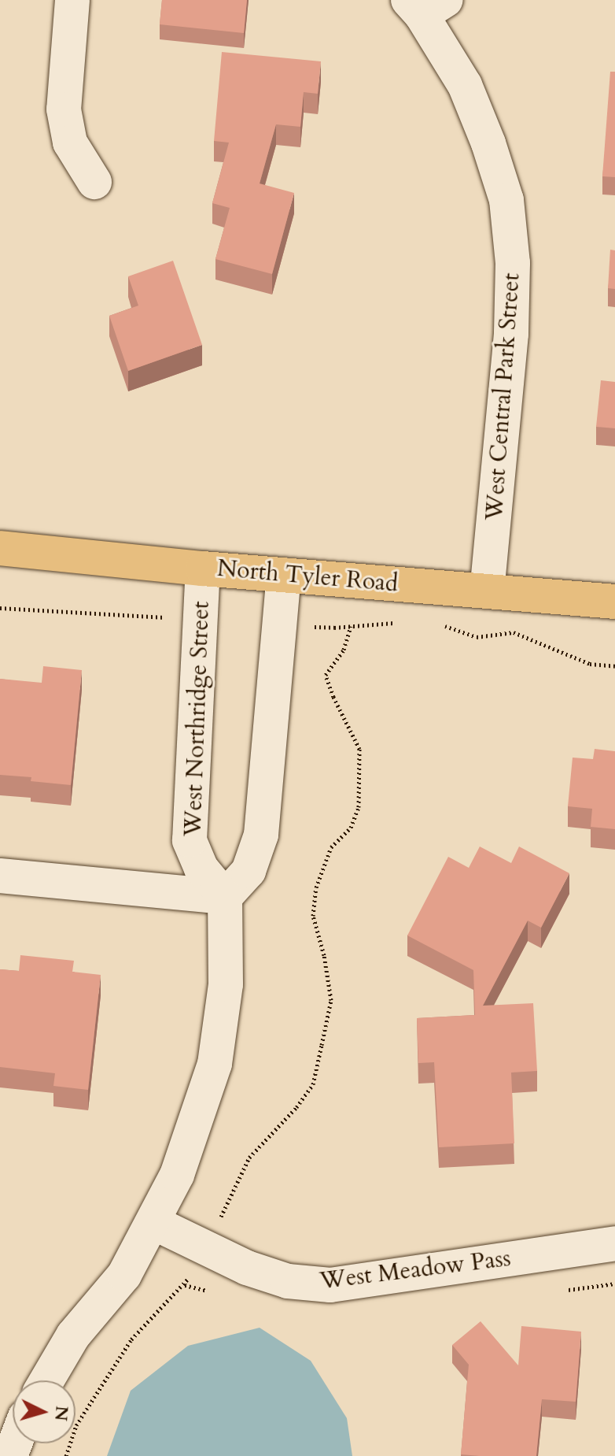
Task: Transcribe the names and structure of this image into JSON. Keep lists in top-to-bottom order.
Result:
{
  "streets": {
    "main road": ["North Tyler Road"],
    "street": ["West Central Park Street", "West Northridge Street", "West Meadow Pass"]
  },
  "crossings": [
    ["West Central Park Street", "North Tyler Road"],
    ["North Tyler Road", "West Northridge Street"]
  ],
  "north": "right"
}
